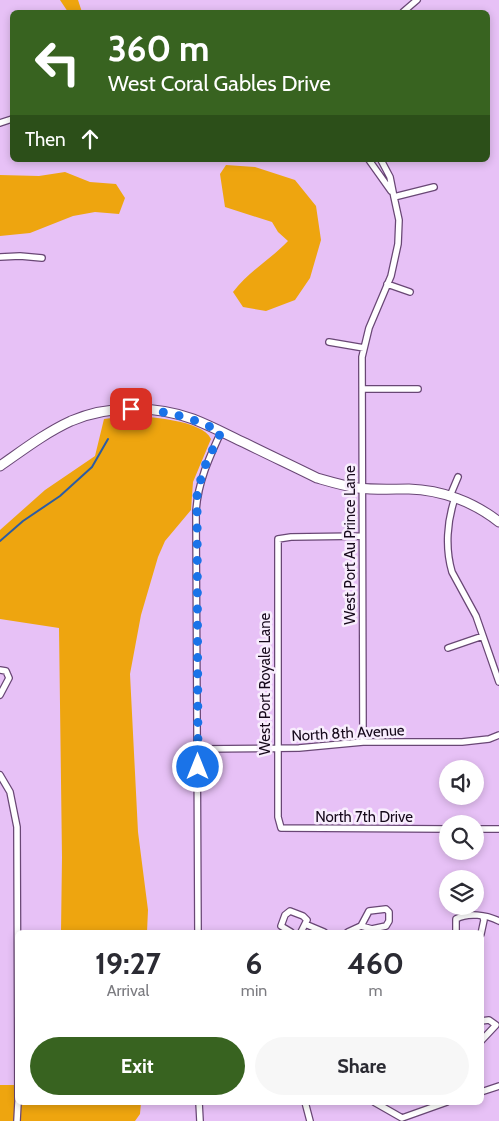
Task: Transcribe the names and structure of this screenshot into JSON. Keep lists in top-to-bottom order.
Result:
{
  "streets": {
    "street": [
      "West Port Au Prince Lane",
      "West Port Royale Lane",
      "North 8th Avenue",
      "North 7th Drive"
    ]
  },
  "crossings": [
    ["West Port Au Prince Lane", "West Port Royale Lane"],
    ["West Port Au Prince Lane", "North 8th Avenue"],
    ["West Port Royale Lane", "North 8th Avenue"],
    ["West Port Royale Lane", "North 7th Drive"]
  ],
  "page": {
    "turn": ["360 m", "West Coral Gables Drive"],
    "then": "Then",
    "eta": [
      "19:27",
      "Arrival",
      "6",
      "min",
      "460",
      "m"
    ],
    "buttons": ["Exit", "Share"]
  }
}
